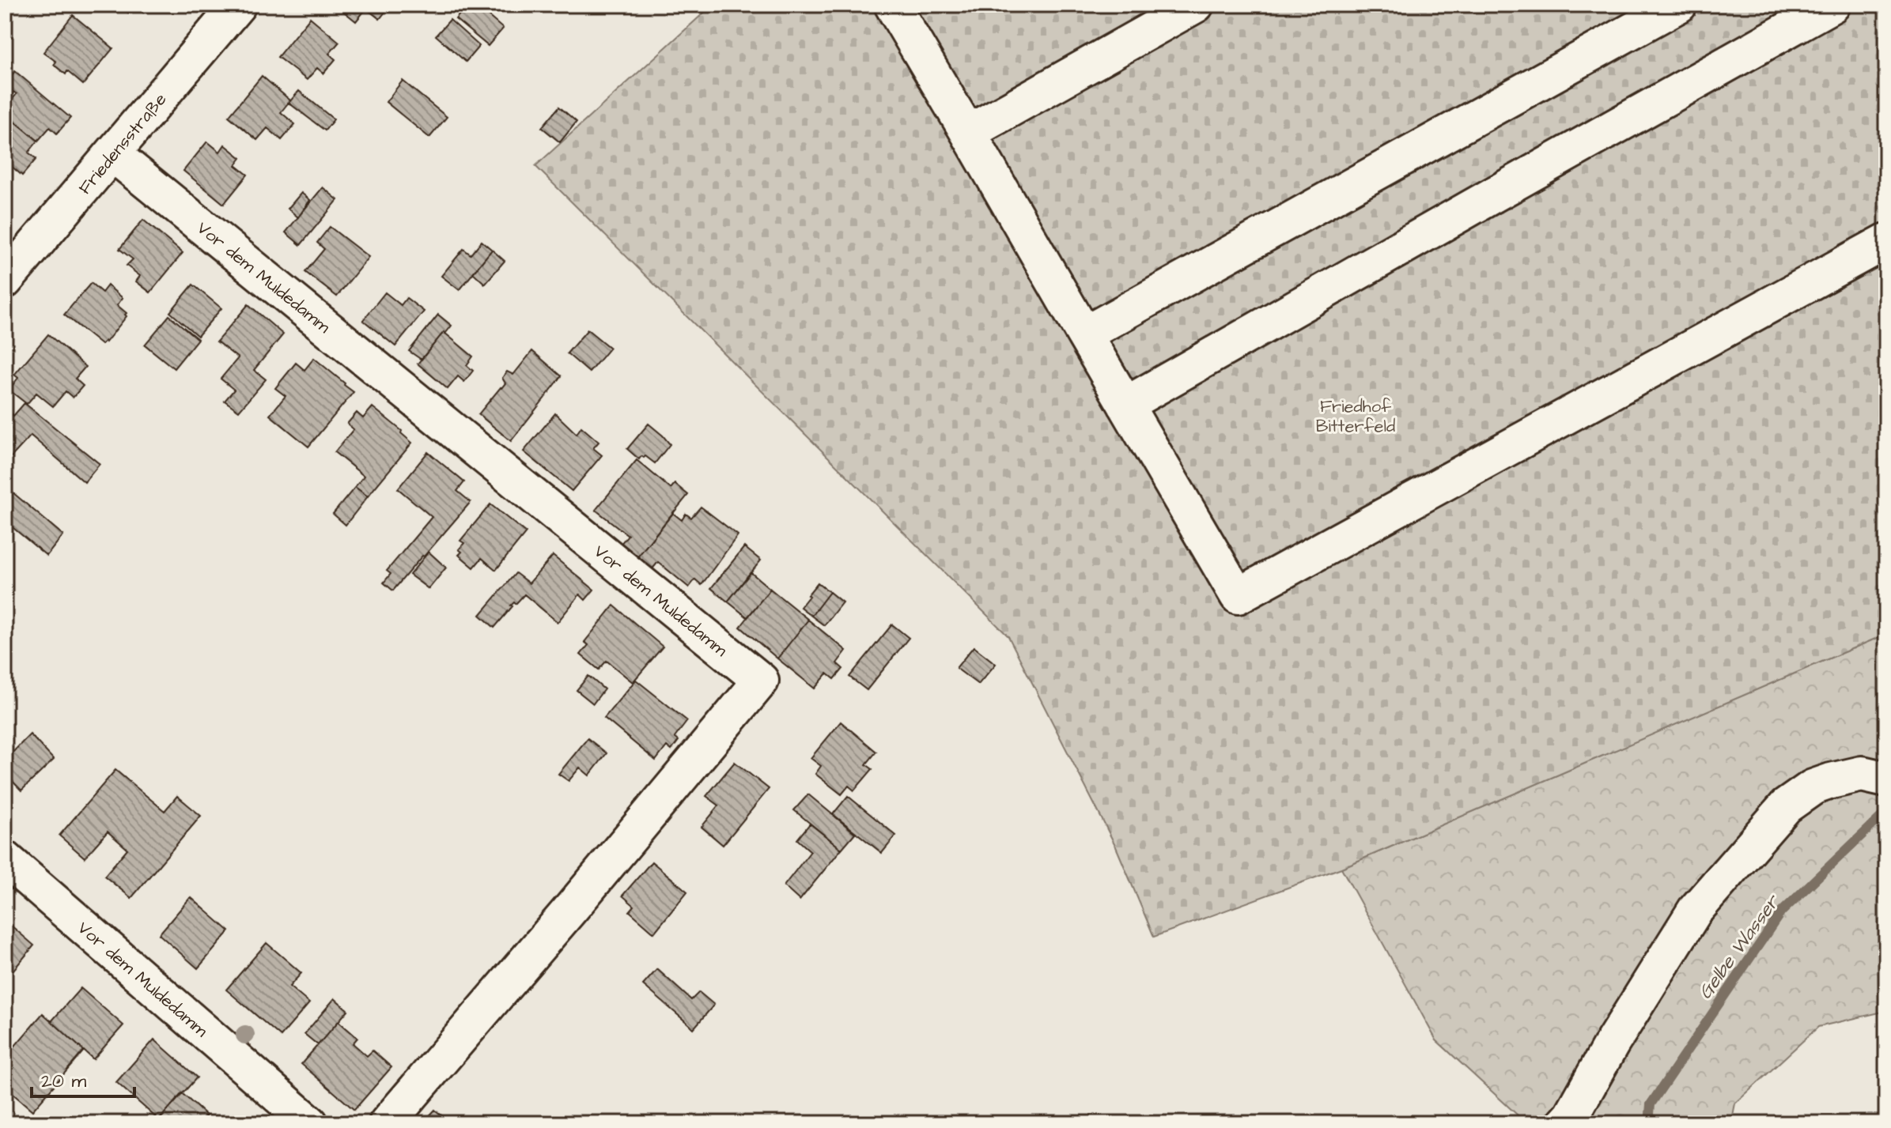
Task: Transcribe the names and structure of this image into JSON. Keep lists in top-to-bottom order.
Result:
{
  "streets": {
    "street": ["Friedensstraße", "Vor dem Muldedamm"]
  },
  "crossings": [
    ["Friedensstraße", "Vor dem Muldedamm"]
  ],
  "water": ["Gelbe Wasser"],
  "parks": ["Friedhof Bitterfeld"],
  "scale_bar": "20 m"
}
